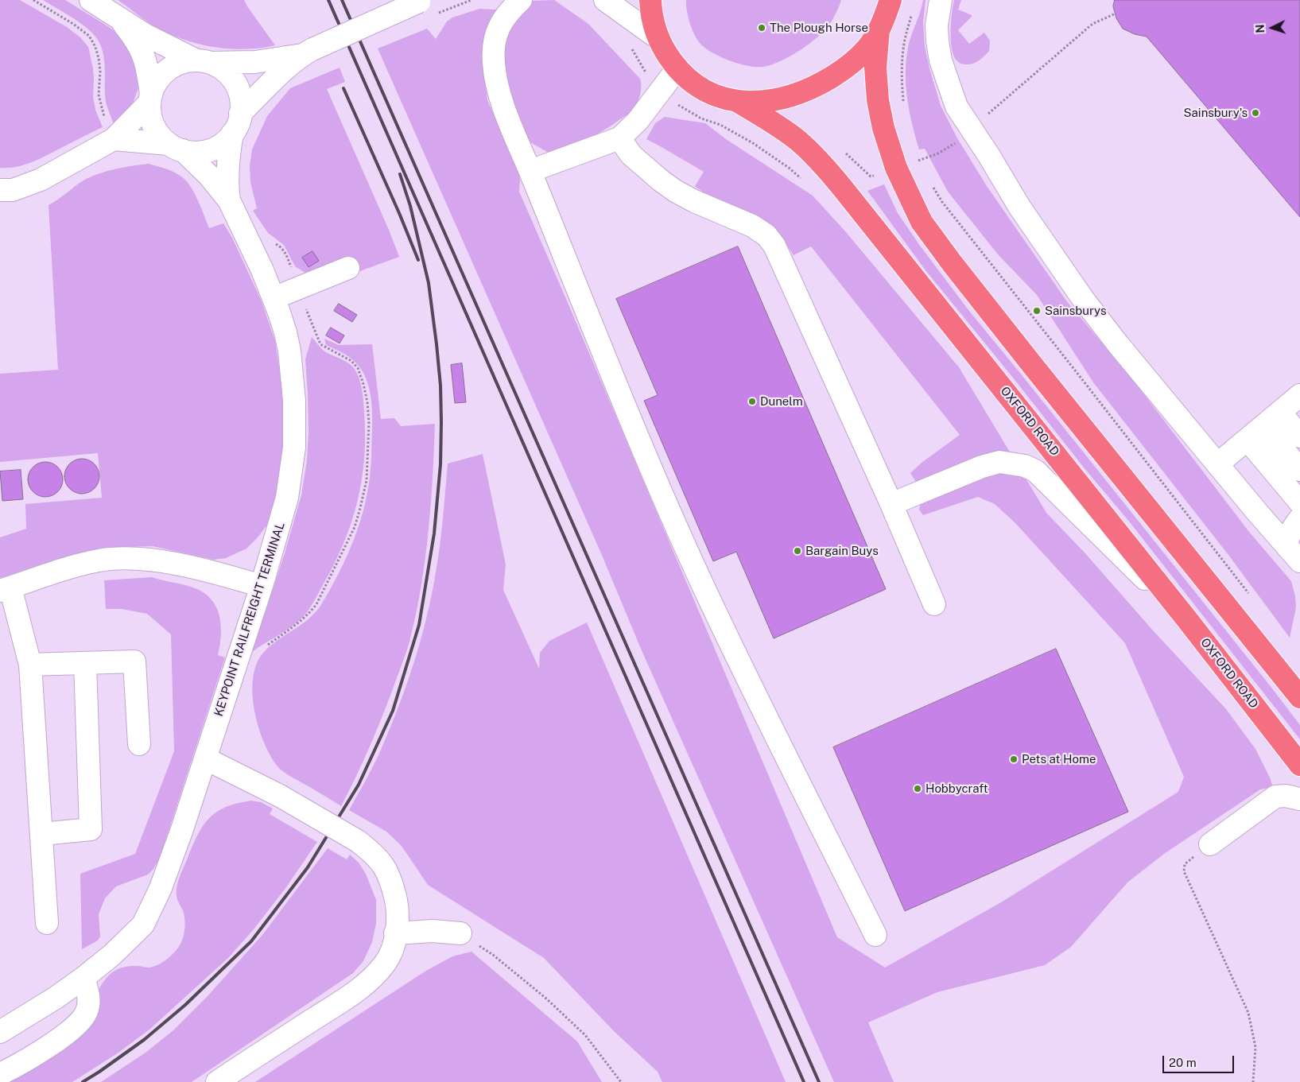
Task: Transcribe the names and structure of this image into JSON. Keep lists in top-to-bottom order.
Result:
{
  "streets": {
    "highway": ["OXFORD ROAD"],
    "street": ["KEYPOINT RAILFREIGHT TERMINAL"]
  },
  "places": [
    "The Plough Horse",
    "Sainsbury's",
    "Sainsburys",
    "Dunelm",
    "Bargain Buys",
    "Pets at Home",
    "Hobbycraft"
  ],
  "scale_bar": "20 m",
  "north": "left"
}
